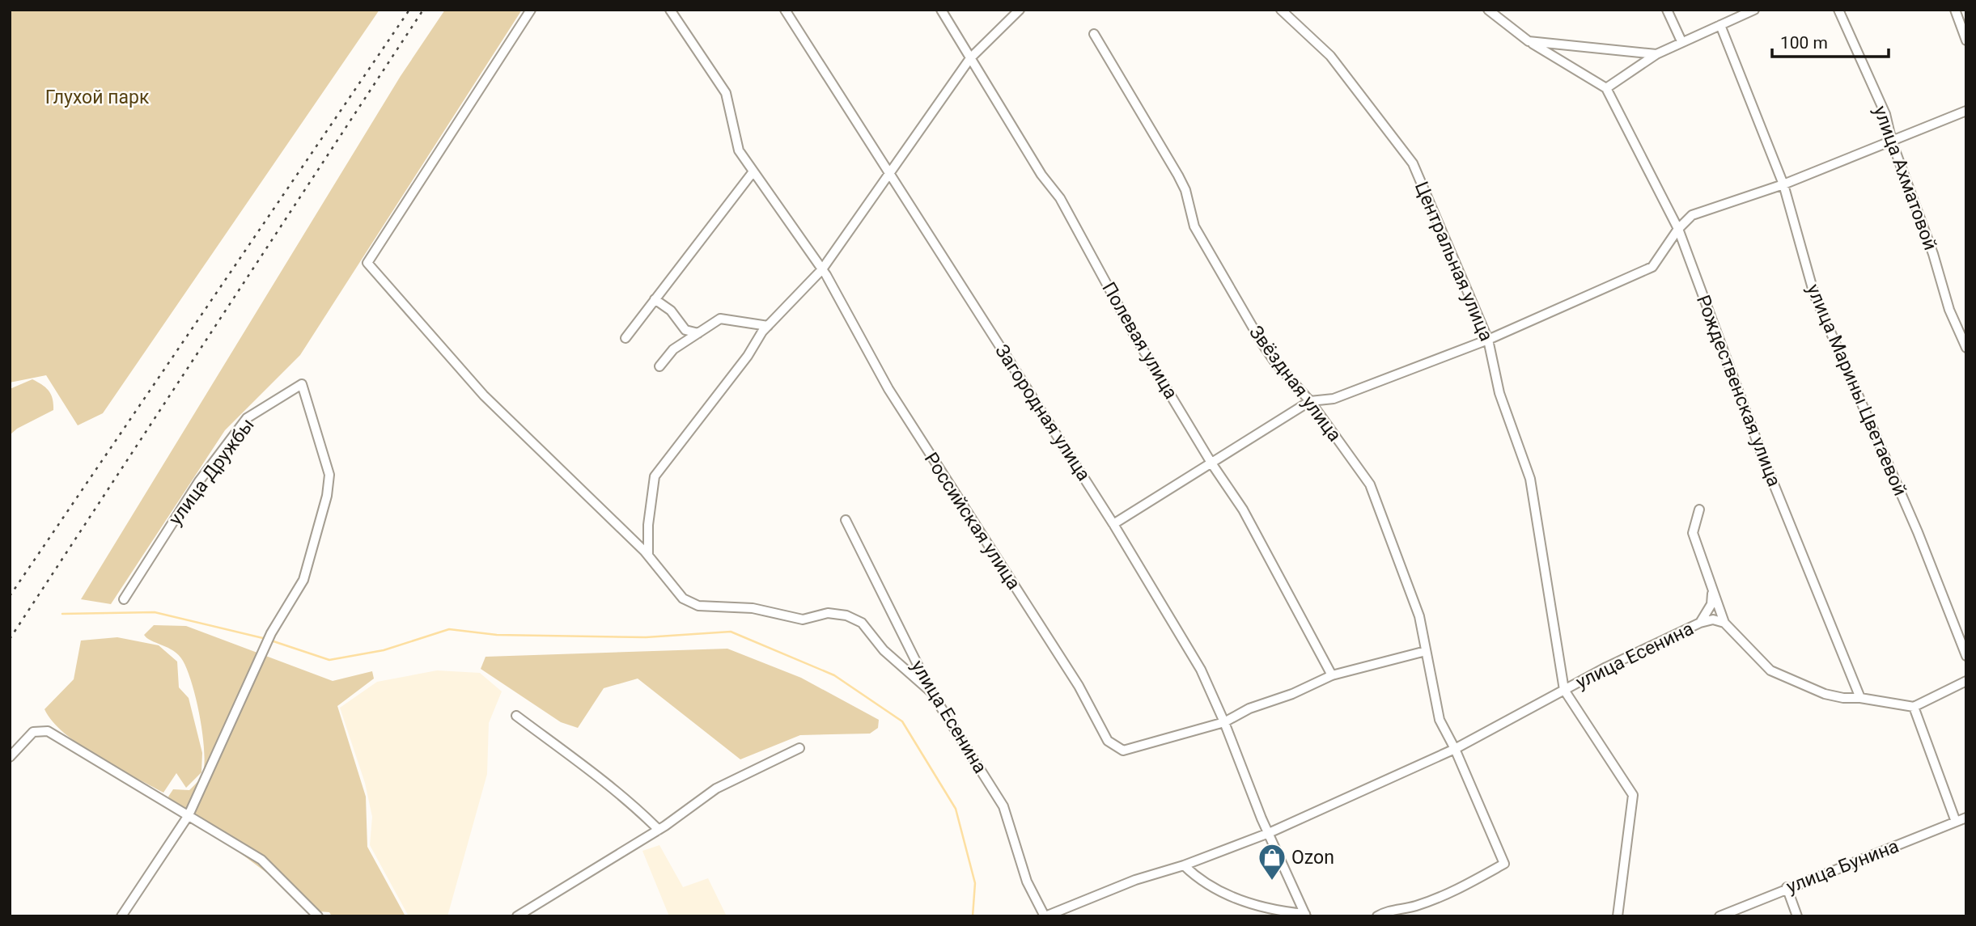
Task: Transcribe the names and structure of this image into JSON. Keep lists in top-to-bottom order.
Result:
{
  "streets": {
    "street": [
      "улица Ахматовой",
      "Центральная улица",
      "Полевая улица",
      "Звёздная улица",
      "улица Марины Цветаевой",
      "Рождественская улица",
      "Загородная улица",
      "улица Дружбы",
      "Российская улица",
      "улица Есенина",
      "улица Бунина"
    ]
  },
  "crossings": [
    ["Центральная улица", "улица Есенина"],
    ["Полевая улица", "Российская улица"],
    ["Звёздная улица", "Российская улица"],
    ["Звёздная улица", "улица Есенина"],
    ["Загородная улица", "Российская улица"],
    ["Загородная улица", "улица Есенина"]
  ],
  "parks": ["Глухой парк"],
  "places": {
    "shop": ["Ozon"]
  },
  "scale_bar": "100 m"
}
